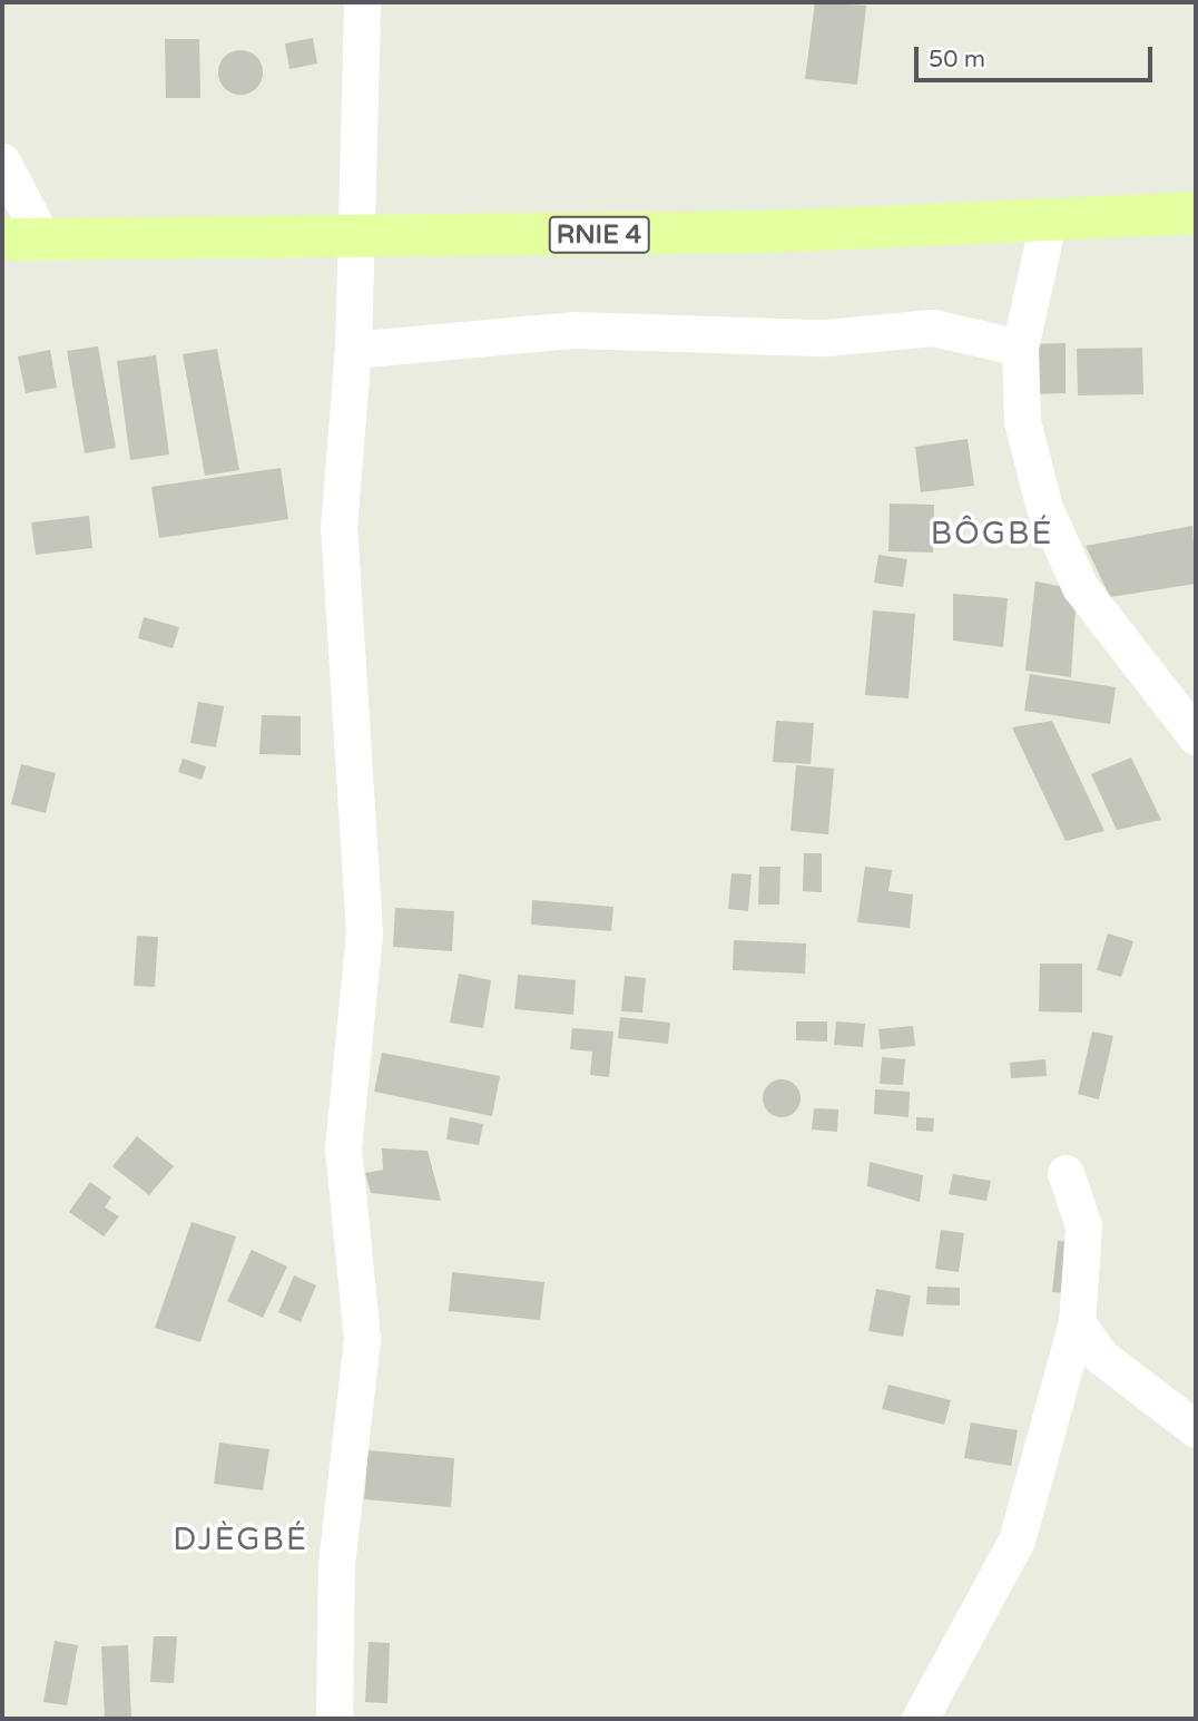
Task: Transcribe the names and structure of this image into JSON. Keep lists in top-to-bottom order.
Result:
{
  "streets": {
    "main road": ["RNIE 4"]
  },
  "districts": ["BÔGBÉ", "DJÈGBÉ"],
  "scale_bar": "50 m"
}
